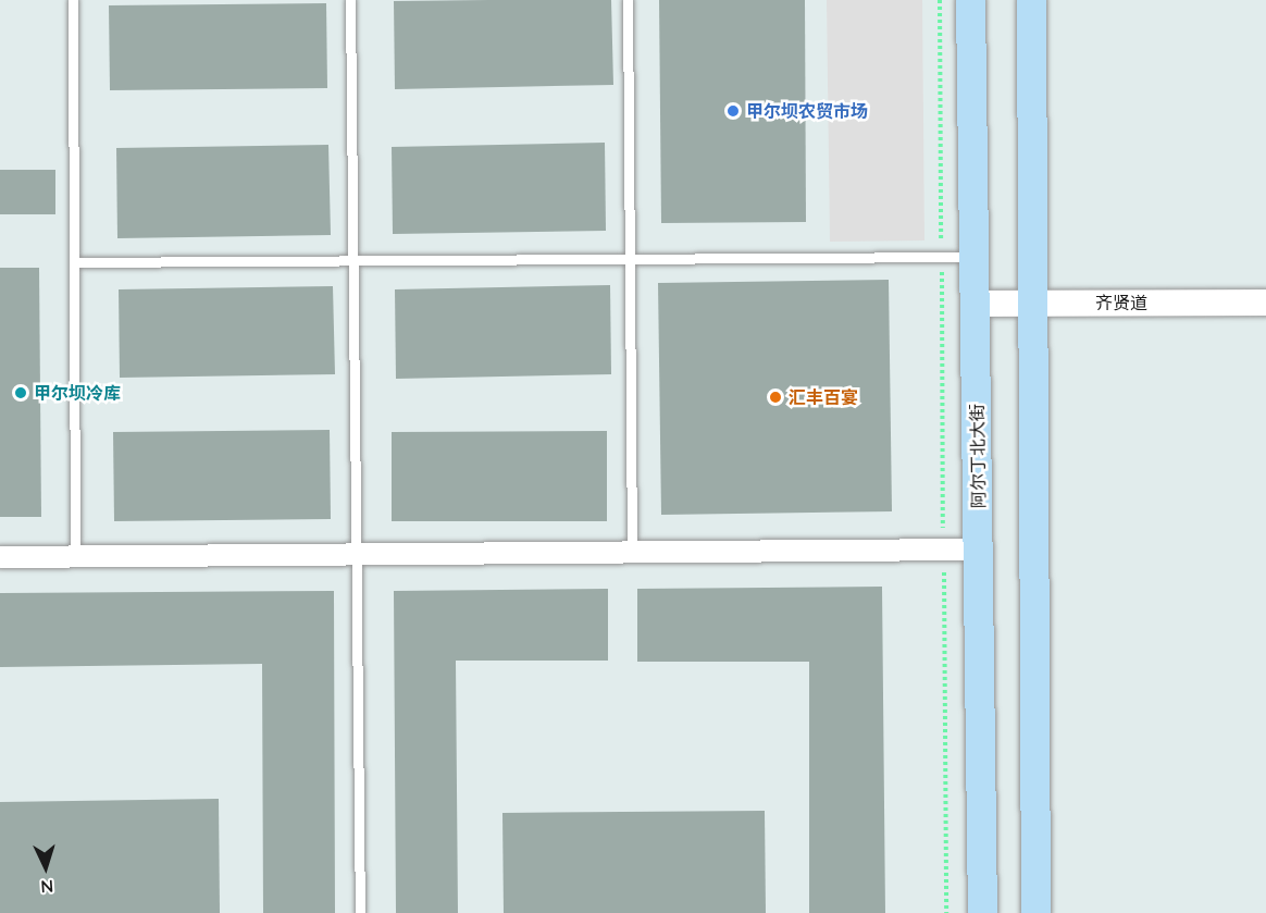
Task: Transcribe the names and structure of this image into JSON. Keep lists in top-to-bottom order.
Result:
{
  "streets": {
    "main road": ["阿尔丁北大街"],
    "street": ["齐贤道"]
  },
  "crossings": [
    ["齐贤道", "阿尔丁北大街"]
  ],
  "places": ["甲尔坝农贸市场", "甲尔坝冷库", "汇丰百宴"],
  "north": "bottom"
}
